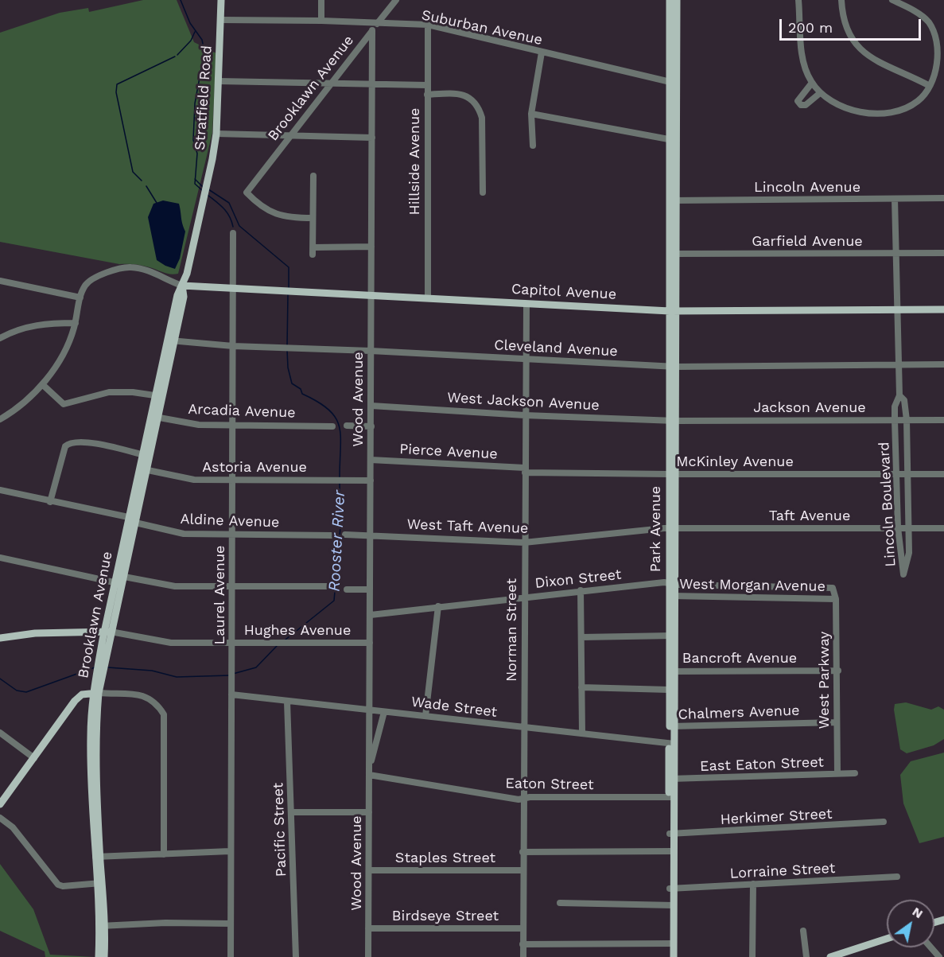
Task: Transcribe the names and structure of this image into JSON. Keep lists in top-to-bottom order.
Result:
{
  "streets": {
    "main road": [
      "Brooklawn Avenue",
      "Stratfield Road",
      "Capitol Avenue",
      "Park Avenue"
    ],
    "street": [
      "Suburban Avenue",
      "Hillside Avenue",
      "Lincoln Avenue",
      "Garfield Avenue",
      "Cleveland Avenue",
      "Wood Avenue",
      "West Jackson Avenue",
      "Jackson Avenue",
      "Arcadia Avenue",
      "Pierce Avenue",
      "McKinley Avenue",
      "Astoria Avenue",
      "Lincoln Boulevard",
      "Taft Avenue",
      "Aldine Avenue",
      "West Taft Avenue",
      "Dixon Street",
      "West Morgan Avenue",
      "Laurel Avenue",
      "Norman Street",
      "Hughes Avenue",
      "Bancroft Avenue",
      "West Parkway",
      "Wade Street",
      "Chalmers Avenue",
      "East Eaton Street",
      "Eaton Street",
      "Herkimer Street",
      "Pacific Street",
      "Staples Street",
      "Lorraine Street",
      "Birdseye Street"
    ]
  },
  "crossings": [
    ["Suburban Avenue", "Brooklawn Avenue"],
    ["Suburban Avenue", "Stratfield Road"],
    ["Suburban Avenue", "Hillside Avenue"],
    ["Suburban Avenue", "Park Avenue"],
    ["Brooklawn Avenue", "Stratfield Road"],
    ["Brooklawn Avenue", "Capitol Avenue"],
    ["Brooklawn Avenue", "Cleveland Avenue"],
    ["Brooklawn Avenue", "Wood Avenue"],
    ["Brooklawn Avenue", "Arcadia Avenue"],
    ["Brooklawn Avenue", "Astoria Avenue"],
    ["Brooklawn Avenue", "Aldine Avenue"],
    ["Brooklawn Avenue", "Hughes Avenue"],
    ["Hillside Avenue", "Capitol Avenue"],
    ["Lincoln Avenue", "Lincoln Boulevard"],
    ["Lincoln Avenue", "Park Avenue"],
    ["Garfield Avenue", "Lincoln Boulevard"],
    ["Garfield Avenue", "Park Avenue"],
    ["Capitol Avenue", "Wood Avenue"],
    ["Capitol Avenue", "Lincoln Boulevard"],
    ["Capitol Avenue", "Park Avenue"],
    ["Capitol Avenue", "Laurel Avenue"],
    ["Capitol Avenue", "Norman Street"],
    ["Cleveland Avenue", "Wood Avenue"],
    ["Cleveland Avenue", "Lincoln Boulevard"],
    ["Cleveland Avenue", "Park Avenue"],
    ["Cleveland Avenue", "Laurel Avenue"],
    ["Cleveland Avenue", "Norman Street"],
    ["Wood Avenue", "West Jackson Avenue"],
    ["Wood Avenue", "Pierce Avenue"],
    ["Wood Avenue", "Astoria Avenue"],
    ["Wood Avenue", "West Taft Avenue"],
    ["Wood Avenue", "Dixon Street"],
    ["Wood Avenue", "Hughes Avenue"],
    ["Wood Avenue", "Wade Street"],
    ["Wood Avenue", "Eaton Street"],
    ["Wood Avenue", "Staples Street"],
    ["Wood Avenue", "Birdseye Street"],
    ["West Jackson Avenue", "Jackson Avenue"],
    ["West Jackson Avenue", "Park Avenue"],
    ["West Jackson Avenue", "Norman Street"],
    ["Jackson Avenue", "Lincoln Boulevard"],
    ["Jackson Avenue", "Park Avenue"],
    ["Arcadia Avenue", "Laurel Avenue"],
    ["Pierce Avenue", "McKinley Avenue"],
    ["Pierce Avenue", "Norman Street"],
    ["McKinley Avenue", "Lincoln Boulevard"],
    ["McKinley Avenue", "Park Avenue"],
    ["McKinley Avenue", "Norman Street"],
    ["Astoria Avenue", "Laurel Avenue"],
    ["Lincoln Boulevard", "Taft Avenue"],
    ["Taft Avenue", "West Taft Avenue"],
    ["Taft Avenue", "Park Avenue"],
    ["Aldine Avenue", "Laurel Avenue"],
    ["West Taft Avenue", "Park Avenue"],
    ["West Taft Avenue", "Norman Street"],
    ["Park Avenue", "Dixon Street"],
    ["Park Avenue", "West Morgan Avenue"],
    ["Park Avenue", "Bancroft Avenue"],
    ["Park Avenue", "Wade Street"],
    ["Park Avenue", "Chalmers Avenue"],
    ["Park Avenue", "East Eaton Street"],
    ["Park Avenue", "Eaton Street"],
    ["Park Avenue", "Herkimer Street"],
    ["Park Avenue", "Lorraine Street"],
    ["Dixon Street", "West Morgan Avenue"],
    ["Dixon Street", "Norman Street"],
    ["West Morgan Avenue", "West Parkway"],
    ["Laurel Avenue", "Hughes Avenue"],
    ["Laurel Avenue", "Wade Street"],
    ["Norman Street", "Wade Street"],
    ["Norman Street", "Eaton Street"],
    ["Norman Street", "Staples Street"],
    ["Norman Street", "Birdseye Street"],
    ["Bancroft Avenue", "West Parkway"],
    ["West Parkway", "Chalmers Avenue"],
    ["West Parkway", "East Eaton Street"],
    ["Wade Street", "Pacific Street"]
  ],
  "water": ["Rooster River"],
  "scale_bar": "200 m",
  "north": "top right"
}
